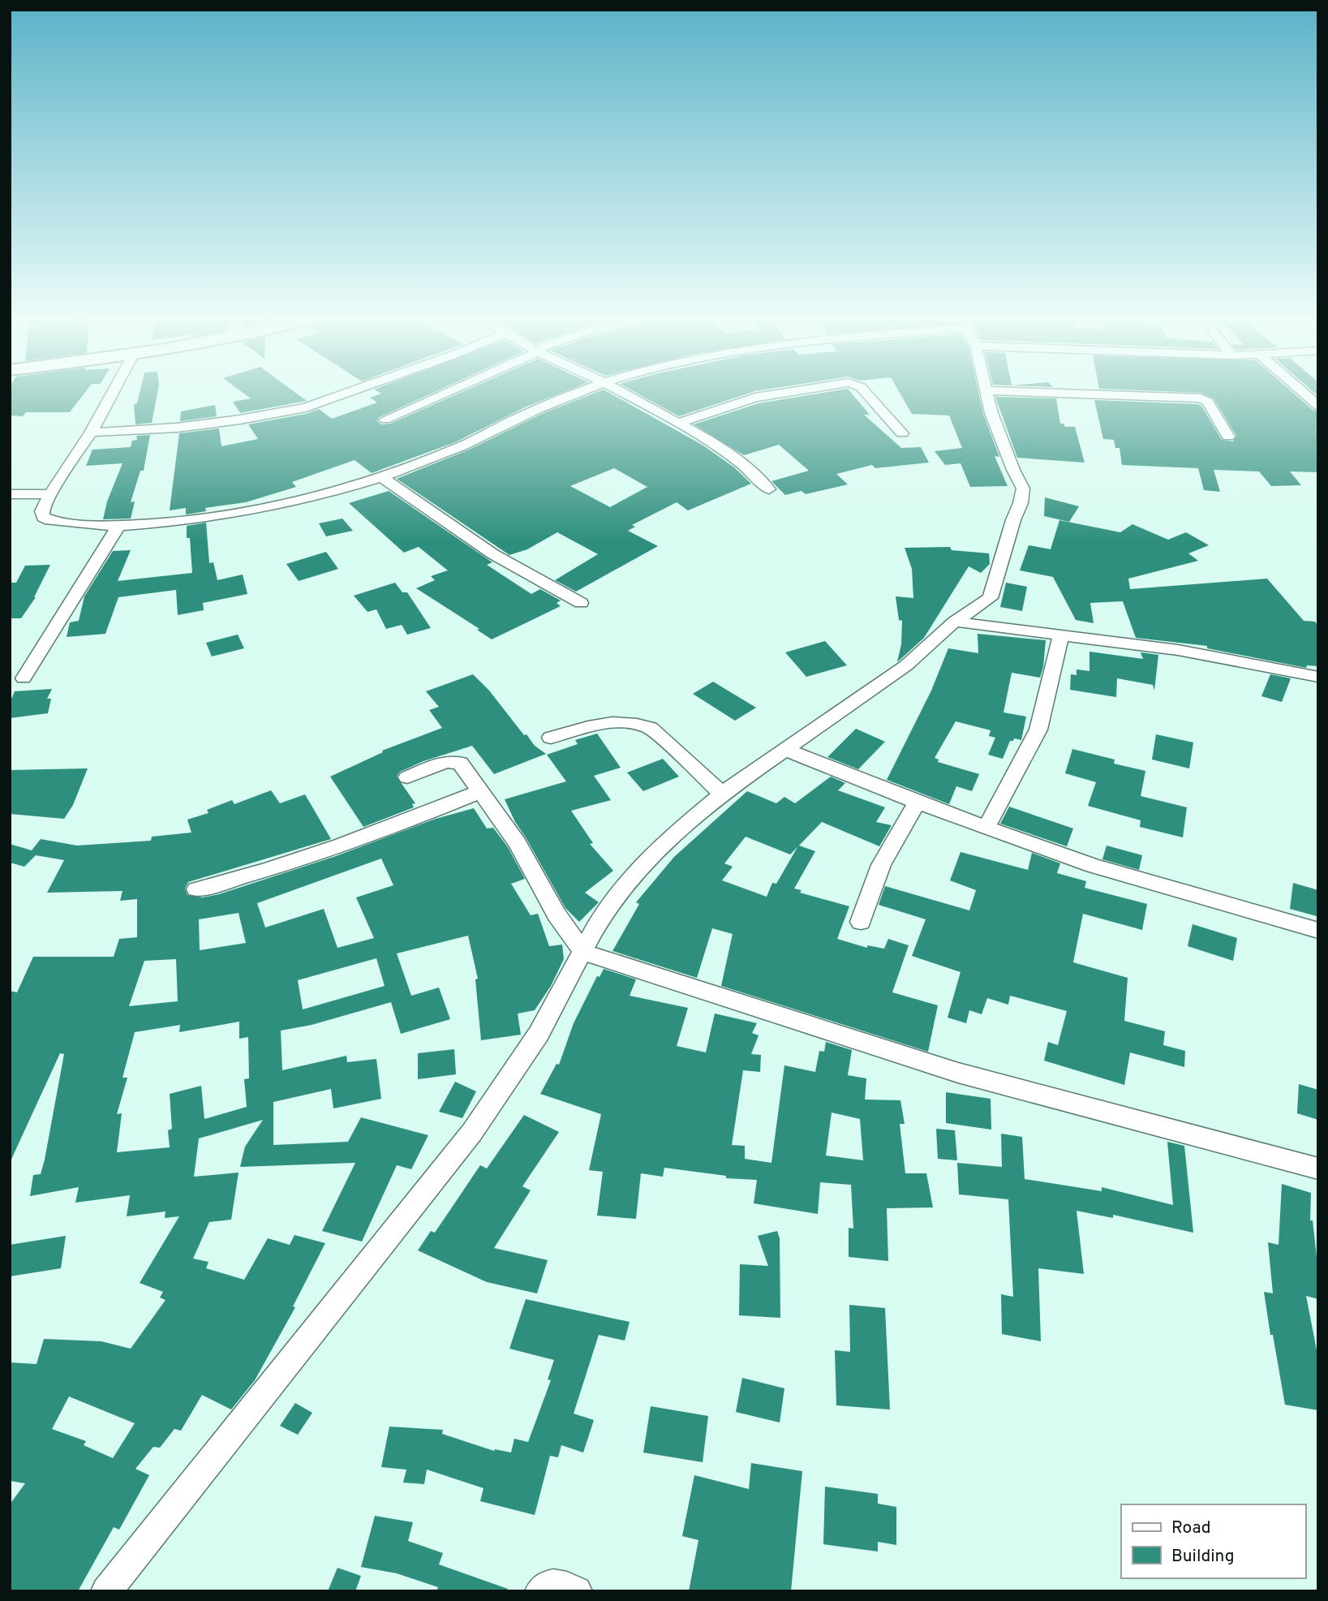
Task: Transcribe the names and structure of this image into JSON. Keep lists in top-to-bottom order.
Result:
{
  "legend": ["Road", "Building"]
}
